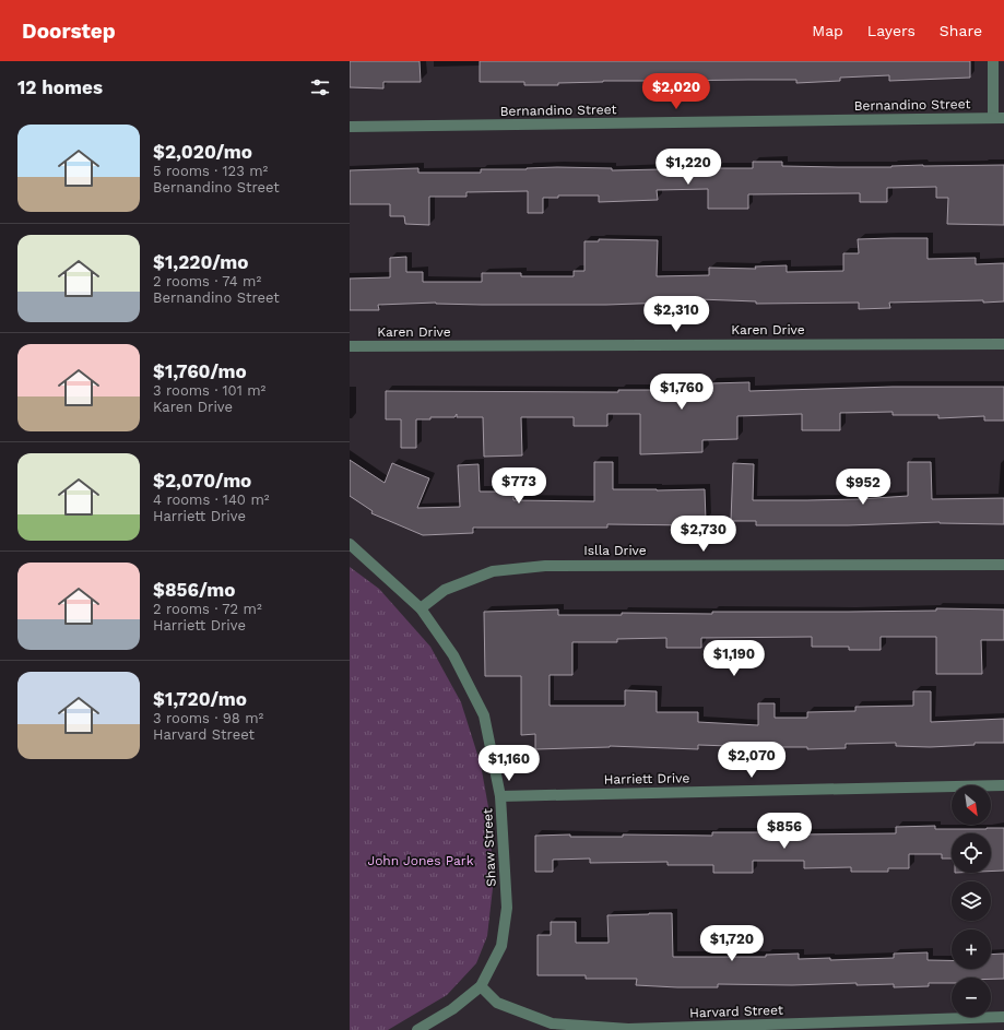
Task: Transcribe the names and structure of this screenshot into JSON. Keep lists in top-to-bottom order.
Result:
{
  "streets": {
    "street": [
      "Bernandino Street",
      "Karen Drive",
      "Islla Drive",
      "Harriett Drive",
      "Shaw Street",
      "Harvard Street"
    ]
  },
  "crossings": [
    ["Islla Drive", "Shaw Street"],
    ["Harriett Drive", "Shaw Street"],
    ["Shaw Street", "Harvard Street"]
  ],
  "parks": ["John Jones Park"],
  "north": "bottom right",
  "page": {
    "header": "Doorstep",
    "nav": ["Map", "Layers", "Share"],
    "heading": "12 homes",
    "price": [
      "$2,020",
      "$1,220",
      "$2,310",
      "$1,760",
      "$773",
      "$952",
      "$2,730",
      "$1,190",
      "$2,070",
      "$1,160",
      "$856",
      "$1,720"
    ],
    "list": [
      {
        "name": "$2,020/mo",
        "note": "5 rooms · 123 m² · Bernandino Street"
      },
      {
        "name": "$1,220/mo",
        "note": "2 rooms · 74 m² · Bernandino Street"
      },
      {
        "name": "$1,760/mo",
        "note": "3 rooms · 101 m² · Karen Drive"
      },
      {
        "name": "$2,070/mo",
        "note": "4 rooms · 140 m² · Harriett Drive"
      },
      {
        "name": "$856/mo",
        "note": "2 rooms · 72 m² · Harriett Drive"
      },
      {
        "name": "$1,720/mo",
        "note": "3 rooms · 98 m² · Harvard Street"
      }
    ],
    "map_buttons": ["+", "−"]
  }
}
